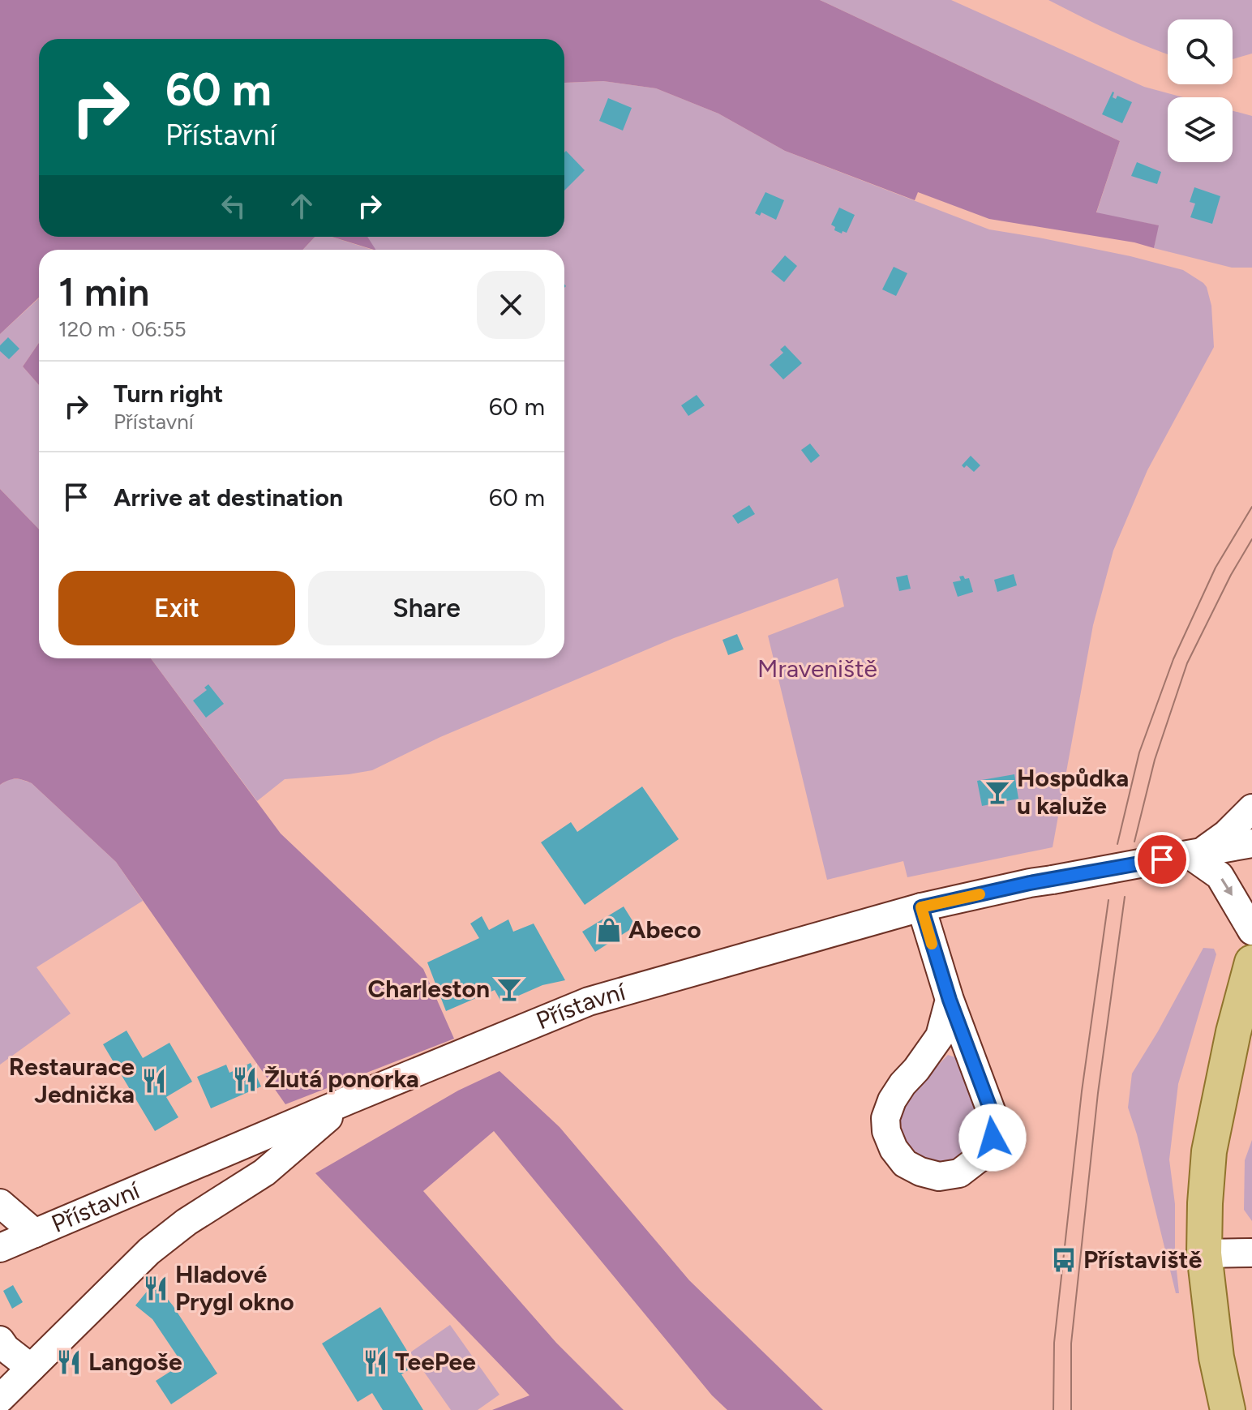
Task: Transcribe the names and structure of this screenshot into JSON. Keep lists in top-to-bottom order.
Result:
{
  "streets": {
    "street": ["Přístavní"]
  },
  "parks": ["Mraveniště"],
  "places": {
    "bar": ["Hospůdka u kaluže", "Charleston"],
    "shop": ["Abeco"],
    "restaurant": [
      "Žlutá ponorka",
      "Restaurace Jednička",
      "Hladové Prygl okno",
      "Langoše",
      "TeePee"
    ],
    "bus stop": ["Přístaviště"]
  },
  "page": {
    "turn": ["60 m", "Přístavní"],
    "heading": ["1 min", "120 m · 06:55"],
    "list": [
      {
        "name": "Turn right",
        "note": "Přístavní",
        "value": "60 m"
      },
      {
        "name": "Arrive at destination",
        "value": "60 m"
      }
    ],
    "buttons": ["Exit", "Share"]
  }
}
